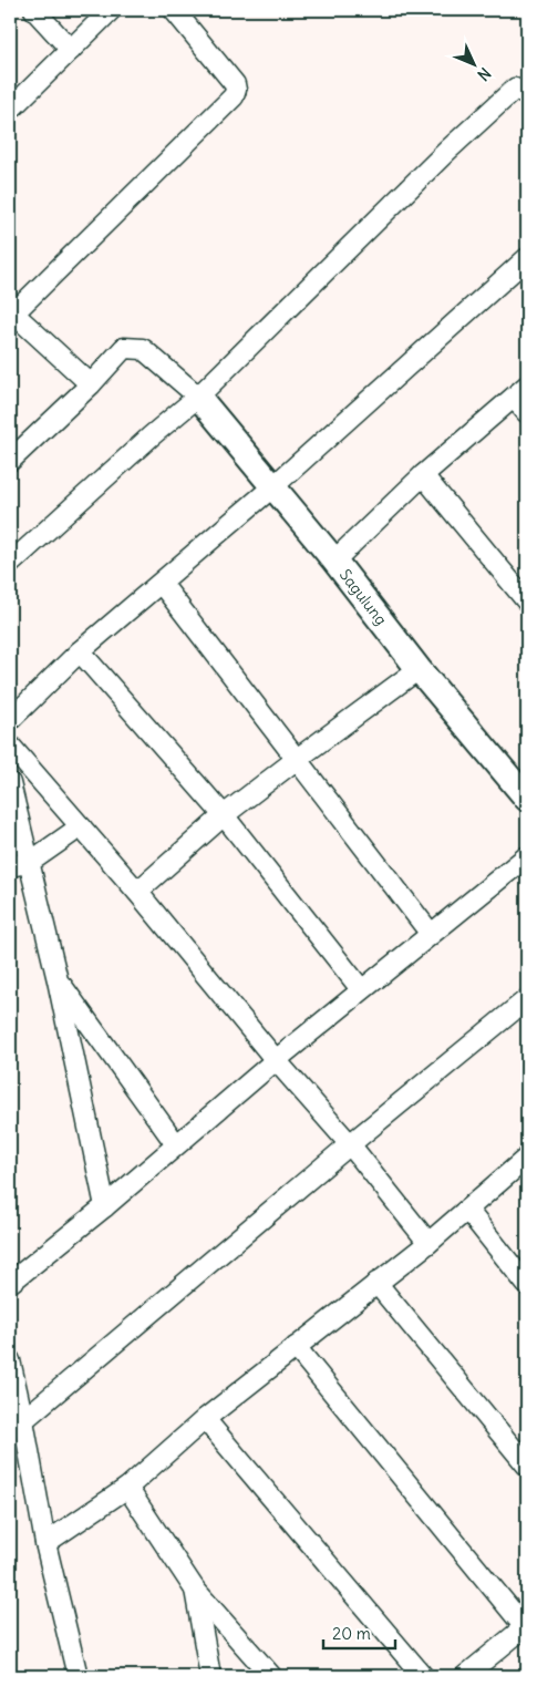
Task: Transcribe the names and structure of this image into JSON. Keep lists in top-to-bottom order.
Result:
{
  "streets": {
    "street": ["Sagulung"]
  },
  "scale_bar": "20 m",
  "north": "bottom right"
}
